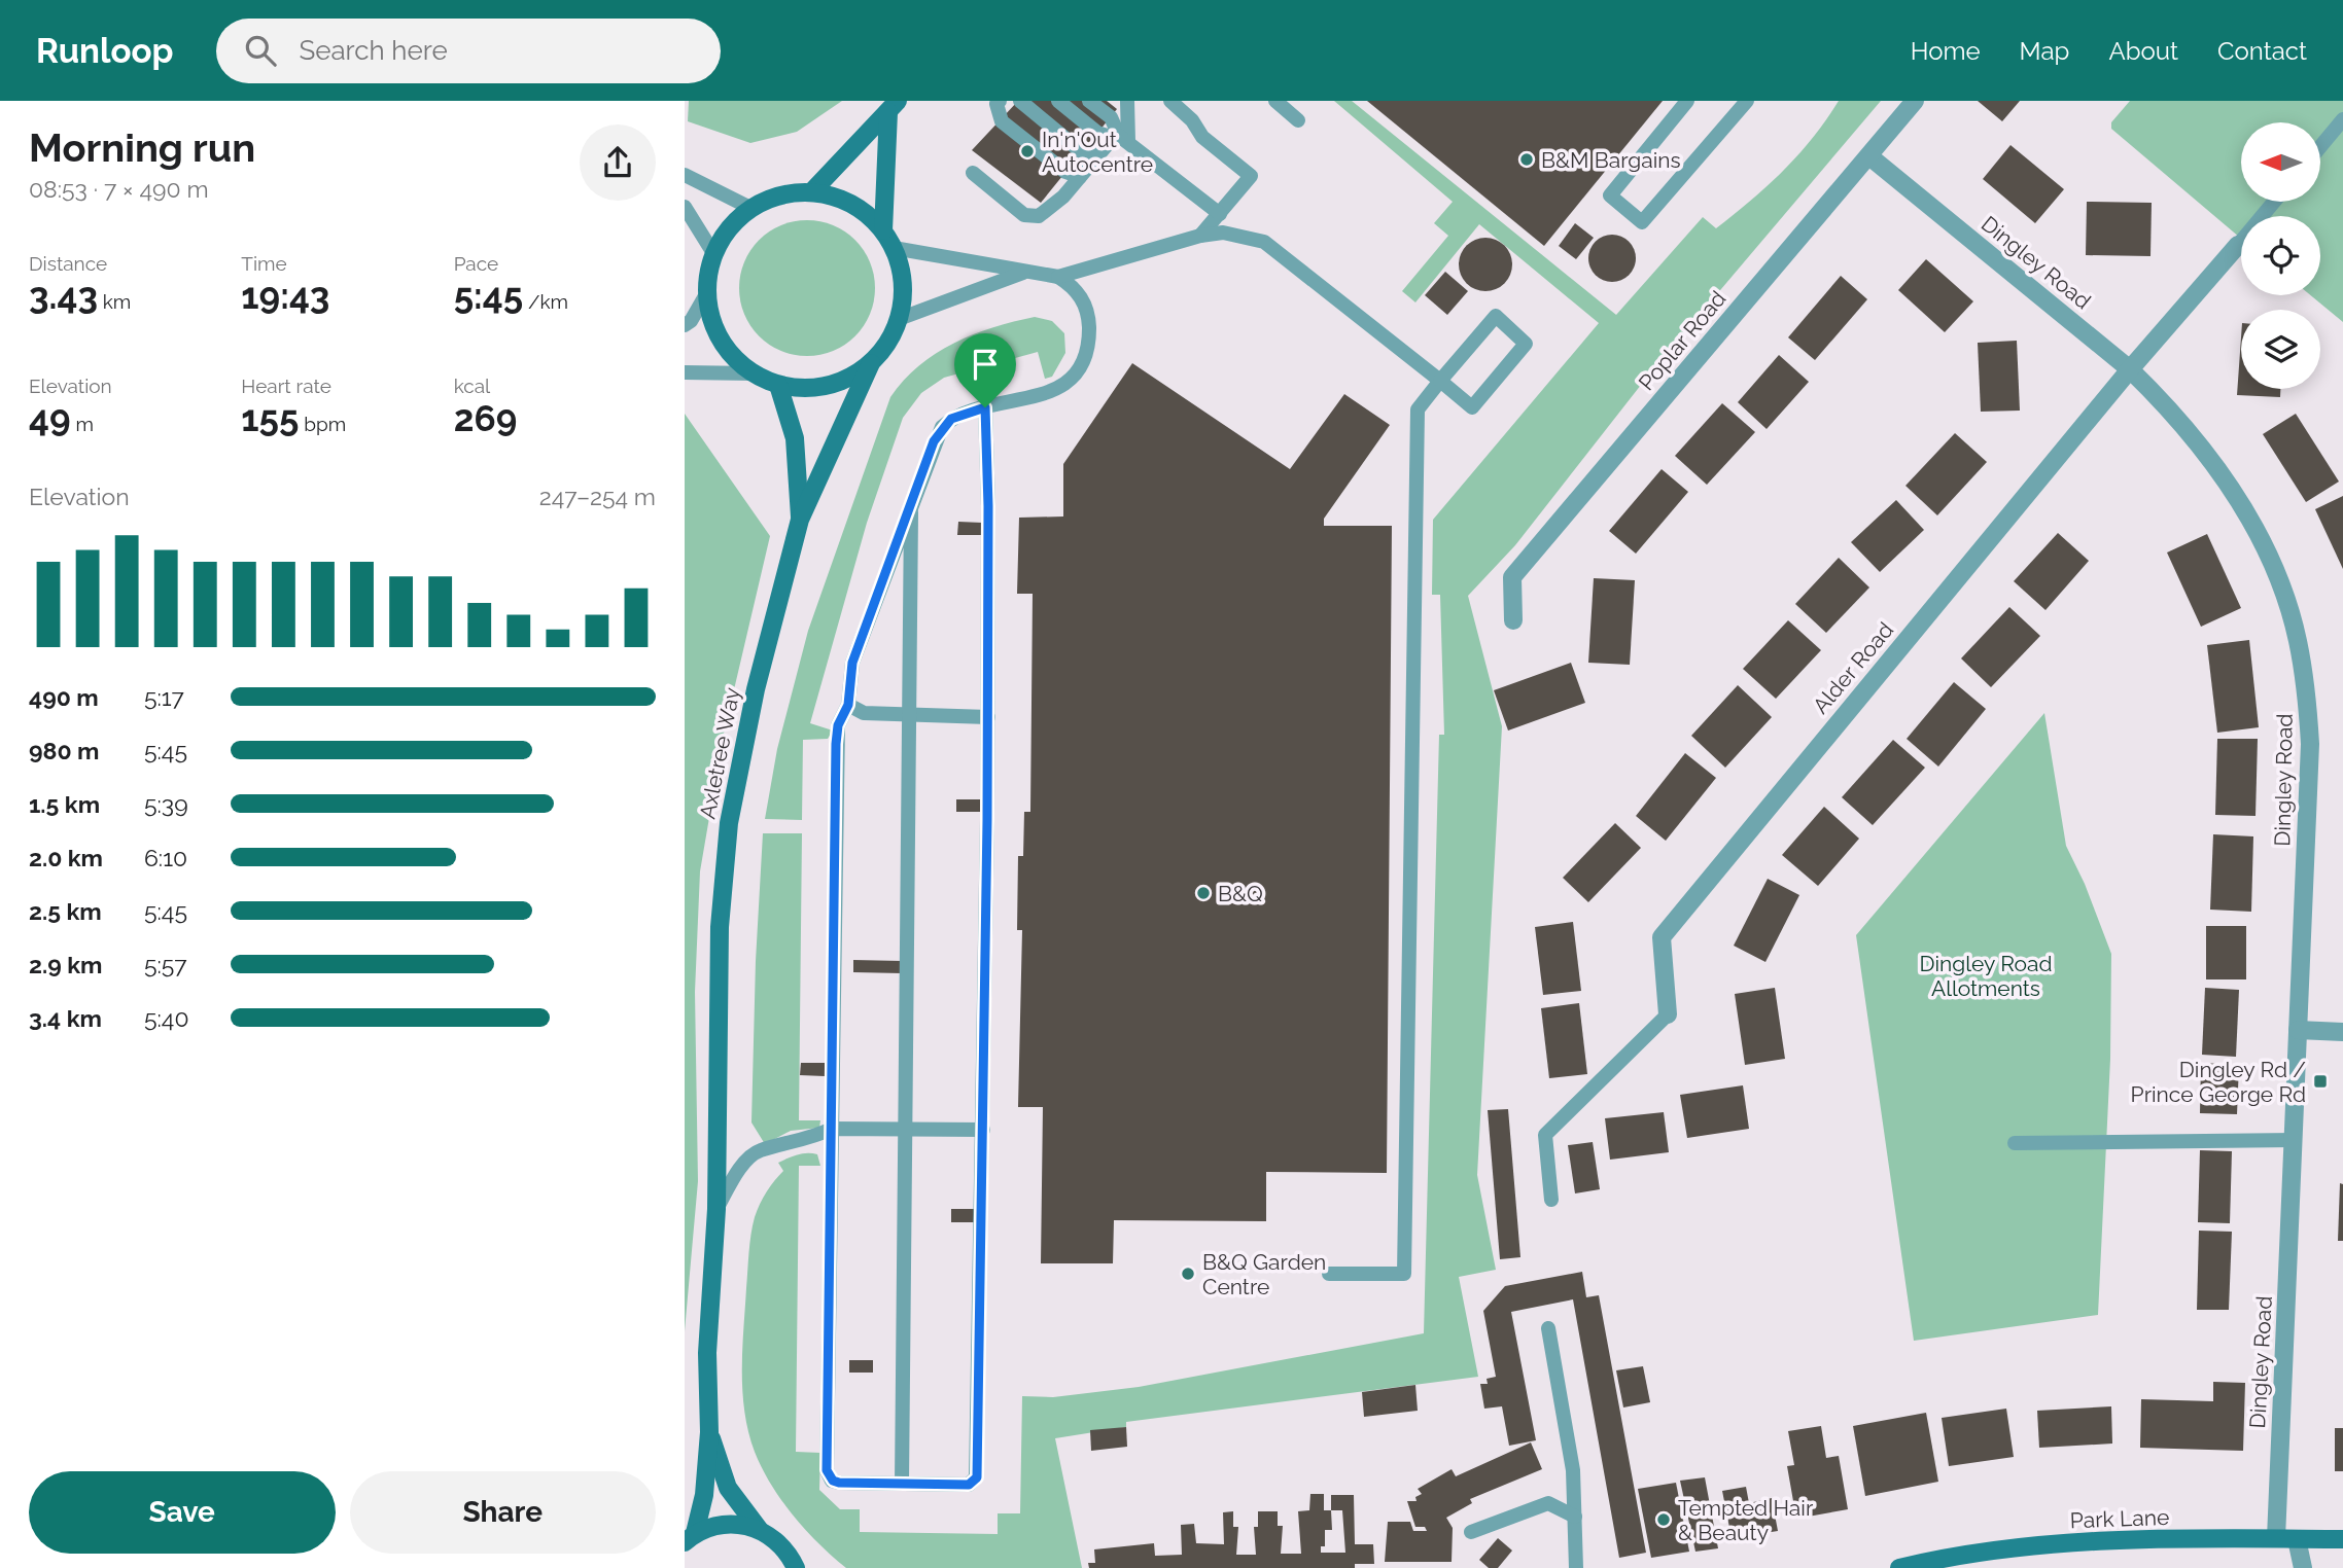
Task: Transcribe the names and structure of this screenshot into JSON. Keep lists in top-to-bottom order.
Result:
{
  "streets": {
    "street": [
      "Dingley Road",
      "Poplar Road",
      "Alder Road",
      "Axletree Way",
      "Park Lane"
    ]
  },
  "crossings": [
    ["Dingley Road", "Poplar Road"],
    ["Dingley Road", "Alder Road"],
    ["Dingley Road", "Park Lane"]
  ],
  "parks": ["Dingley Road Allotments"],
  "places": {
    "other": [
      "In'n'Out Autocentre",
      "B&M Bargains",
      "B&Q",
      "B&Q Garden Centre",
      "Tempted Hair & Beauty"
    ],
    "transit": ["Dingley Rd / Prince George Rd"]
  },
  "north": "left",
  "page": {
    "header": "Runloop",
    "search": "Search here",
    "nav": [
      "Home",
      "Map",
      "About",
      "Contact"
    ],
    "heading": ["Morning run", "08:53 · 7 × 490 m"],
    "stats": [
      ["Distance", "3.43 km"],
      ["Time", "19:43"],
      ["Pace", "5:45 /km"],
      ["Elevation", "49 m"],
      ["Heart rate", "155 bpm"],
      ["kcal", "269"]
    ],
    "chart": ["Elevation", "247–254 m"],
    "list": [
      {
        "name": "490 m",
        "note": "5:17"
      },
      {
        "name": "980 m",
        "note": "5:45"
      },
      {
        "name": "1.5 km",
        "note": "5:39"
      },
      {
        "name": "2.0 km",
        "note": "6:10"
      },
      {
        "name": "2.5 km",
        "note": "5:45"
      },
      {
        "name": "2.9 km",
        "note": "5:57"
      },
      {
        "name": "3.4 km",
        "note": "5:40"
      }
    ],
    "buttons": ["Save", "Share"]
  }
}
